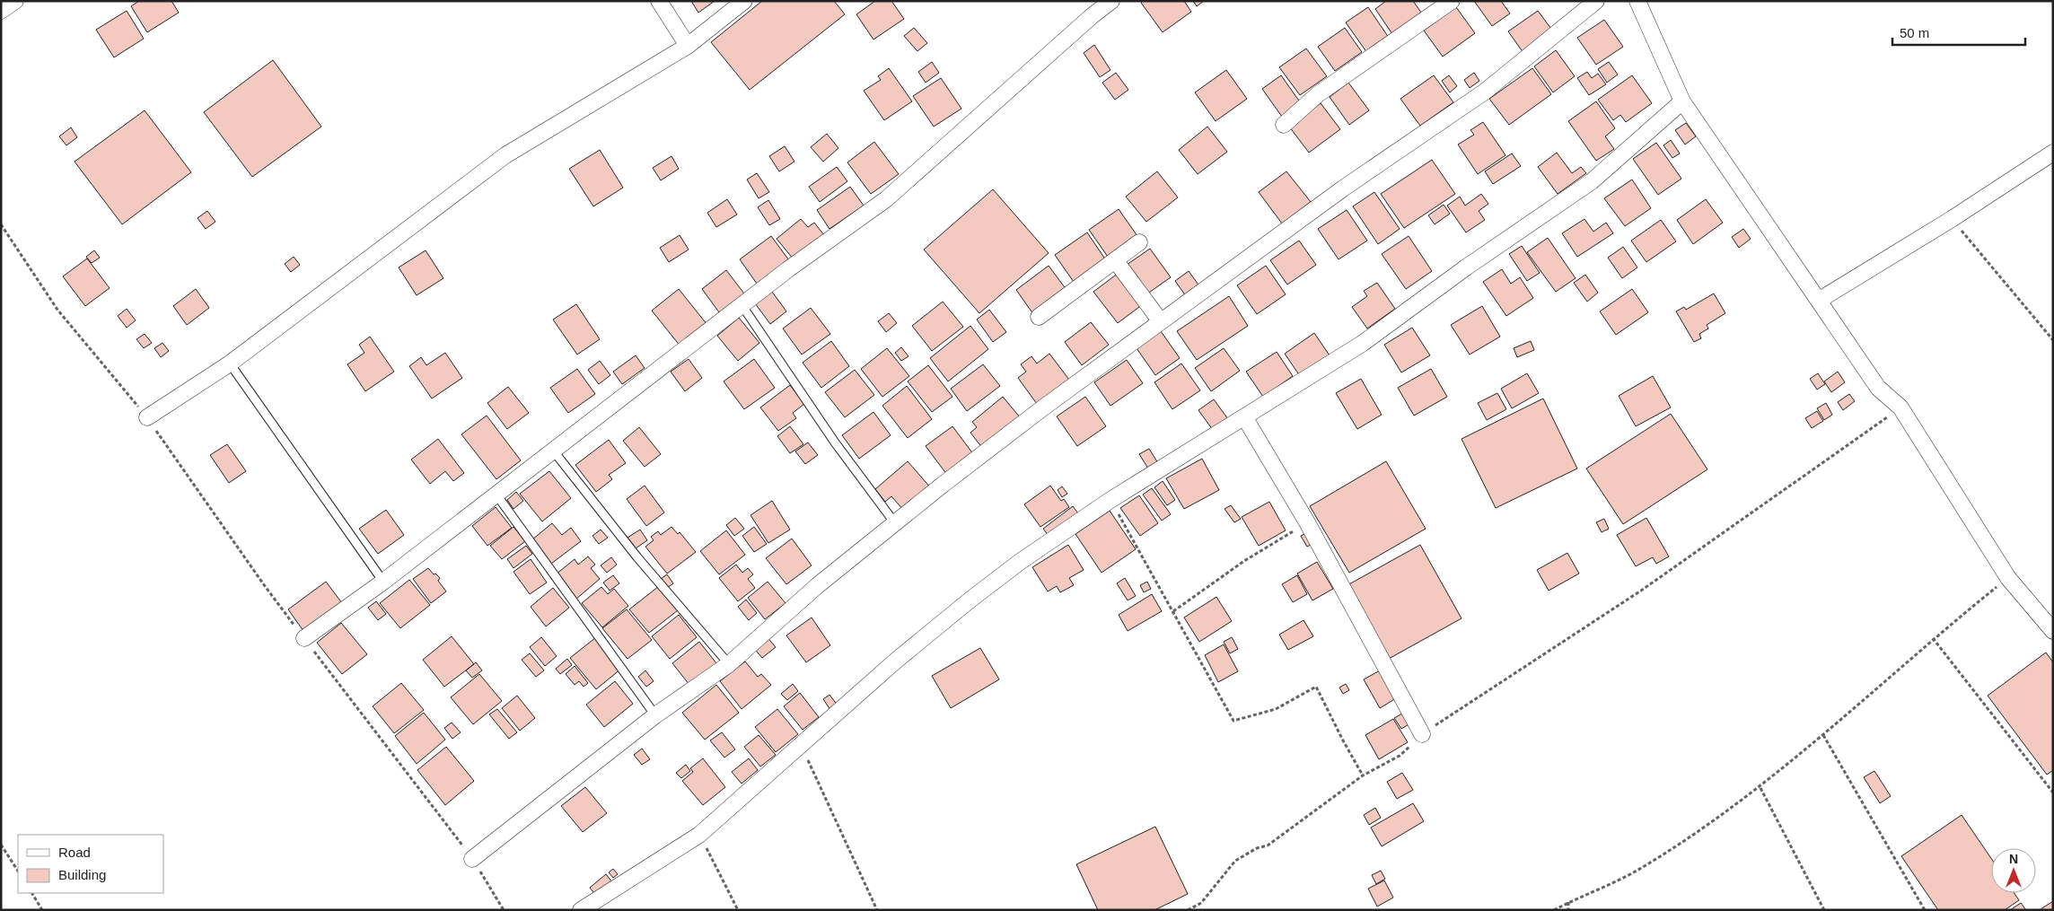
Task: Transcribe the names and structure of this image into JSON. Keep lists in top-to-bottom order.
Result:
{
  "legend": ["Road", "Building"],
  "scale_bar": "50 m",
  "north": "top"
}
